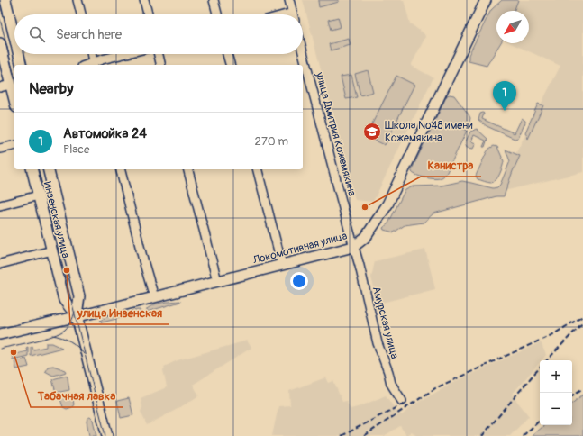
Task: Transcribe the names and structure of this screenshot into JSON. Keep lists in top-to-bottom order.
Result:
{
  "streets": {
    "main road": ["Инзенская улица", "Локомотивная улица"],
    "street": ["улица Дмитрия Кожемякина", "Амурская улица"]
  },
  "crossings": [
    ["улица Дмитрия Кожемякина", "Локомотивная улица"],
    ["улица Дмитрия Кожемякина", "Амурская улица"],
    ["Инзенская улица", "Локомотивная улица"],
    ["Локомотивная улица", "Амурская улица"]
  ],
  "places": {
    "school or university": ["Школа №48 имени Кожемякина"],
    "other": ["Канистра", "улица Инзенская", "Табачная лавка"]
  },
  "north": "bottom left",
  "page": {
    "search": "Search here",
    "heading": "Nearby",
    "pins": "1",
    "list": [
      {
        "mark": "1",
        "name": "Автомойка 24",
        "note": "Place",
        "value": "270 m"
      }
    ],
    "map_buttons": ["+", "−"]
  }
}
